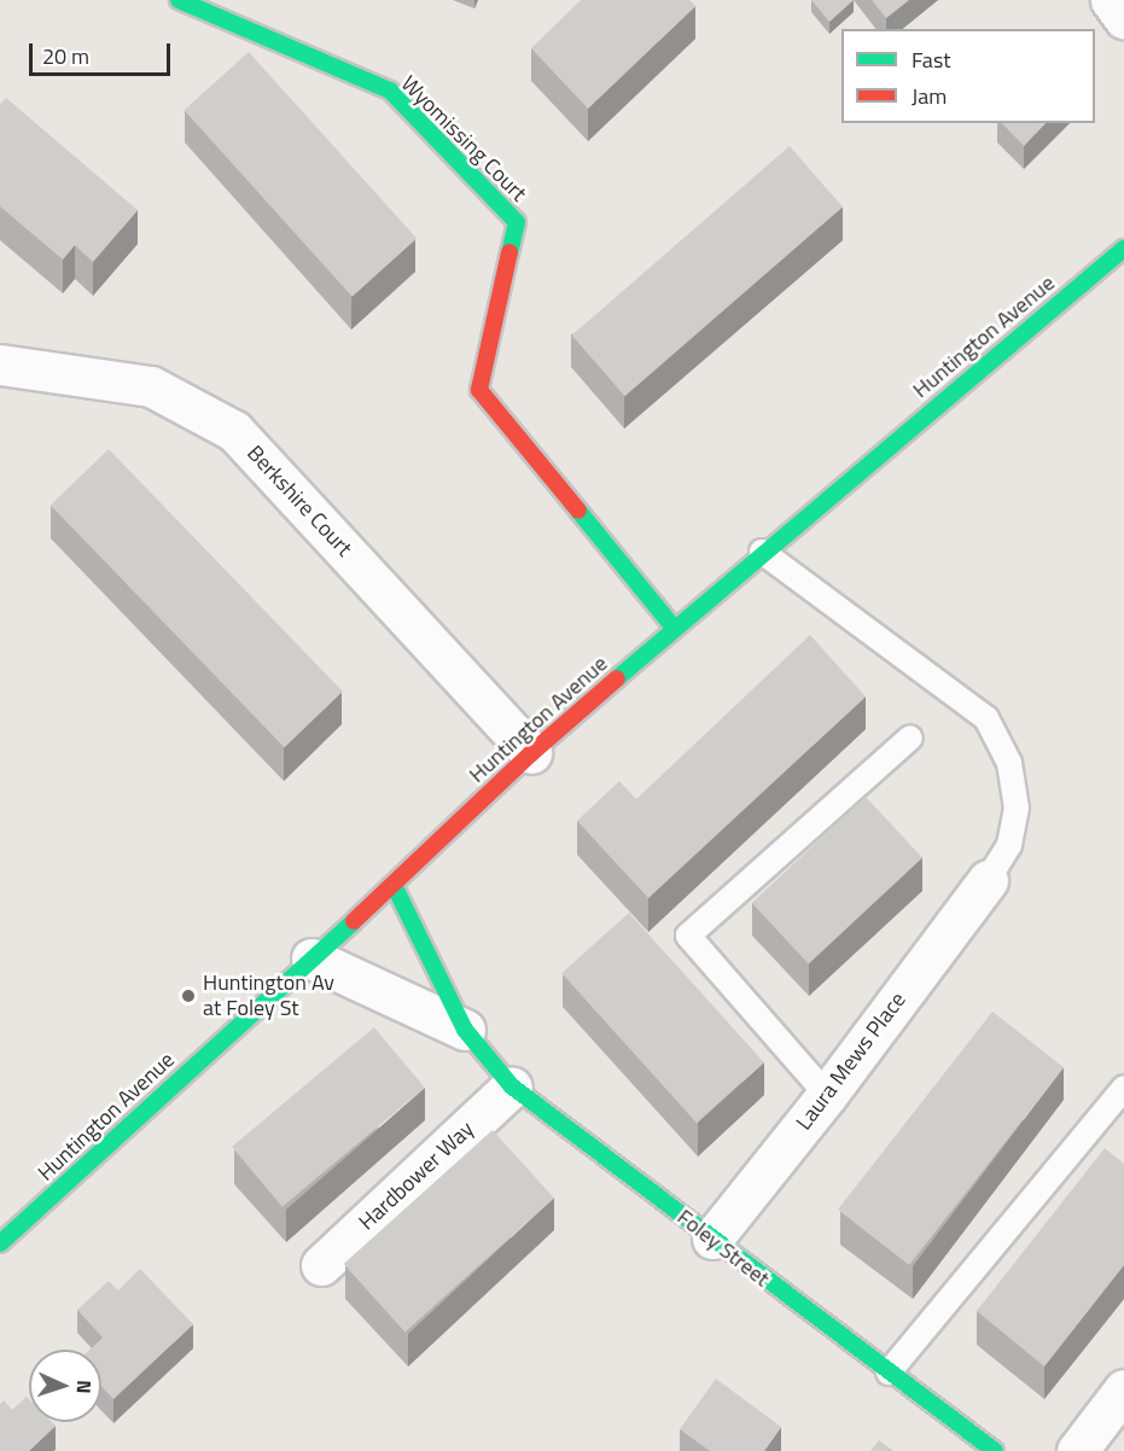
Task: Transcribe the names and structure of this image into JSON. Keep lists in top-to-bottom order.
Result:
{
  "streets": {
    "street": [
      "Wyomissing Court",
      "Huntington Avenue",
      "Berkshire Court",
      "Laura Mews Place",
      "Hardbower Way",
      "Foley Street"
    ]
  },
  "crossings": [
    ["Wyomissing Court", "Huntington Avenue"],
    ["Huntington Avenue", "Berkshire Court"],
    ["Huntington Avenue", "Foley Street"],
    ["Laura Mews Place", "Foley Street"],
    ["Hardbower Way", "Foley Street"]
  ],
  "places": ["Huntington Av at Foley St"],
  "legend": ["Fast", "Jam"],
  "scale_bar": "20 m",
  "north": "right"
}
